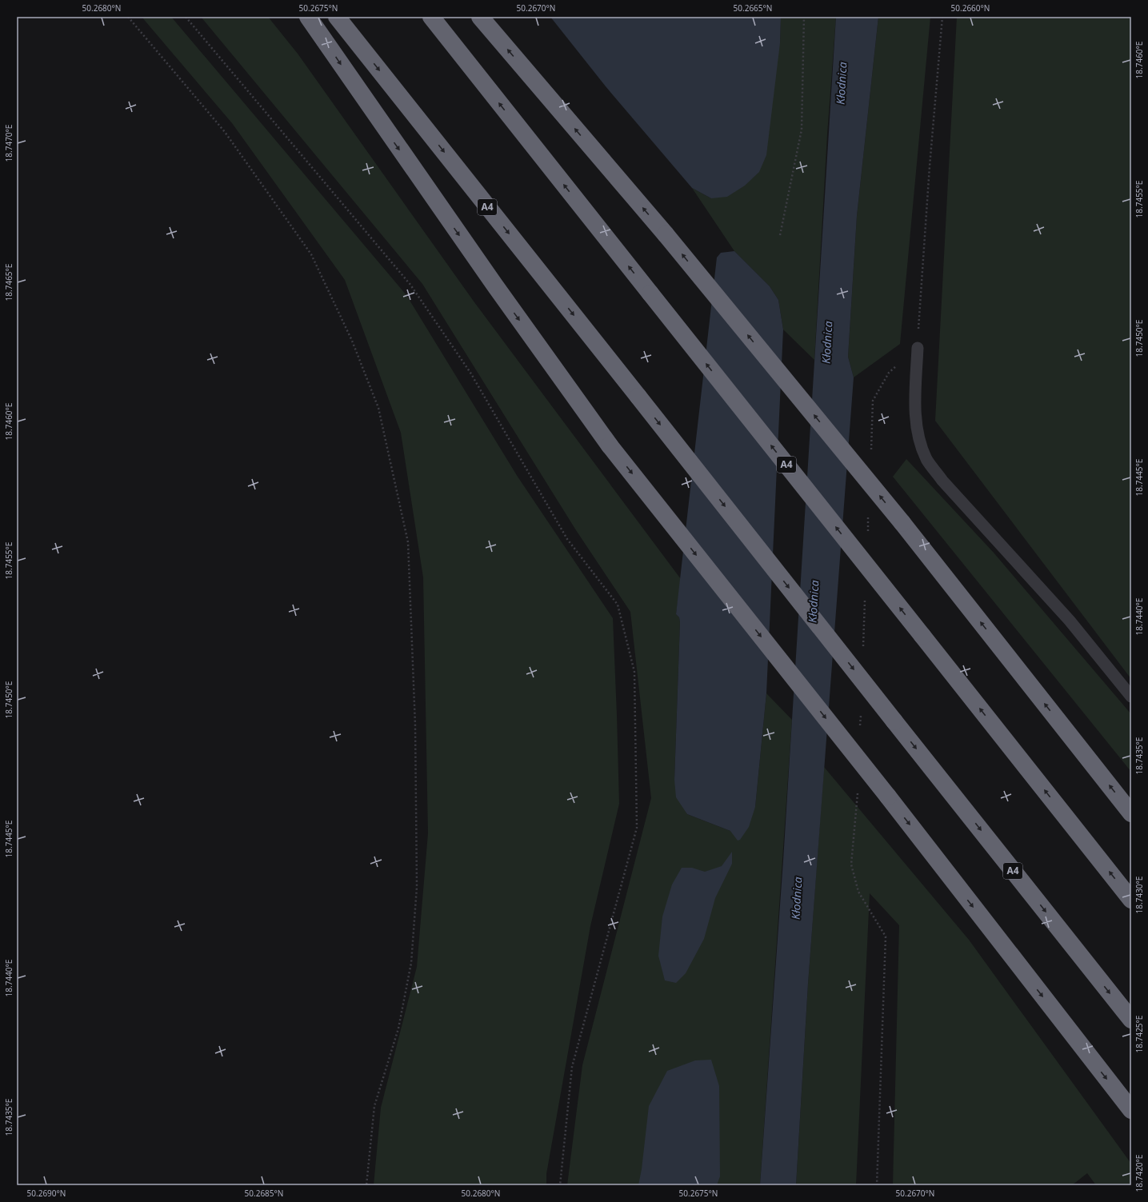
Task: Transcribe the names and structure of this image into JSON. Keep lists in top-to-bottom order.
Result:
{
  "streets": {
    "highway": ["A4"]
  },
  "water": ["Kłodnica"],
  "coordinates": [
    "50.2680°N",
    "50.2675°N",
    "50.2670°N",
    "50.2665°N",
    "50.2660°N",
    "18.7460°E",
    "18.7470°E",
    "18.7455°E",
    "18.7465°E",
    "18.7450°E",
    "18.7445°E",
    "18.7440°E",
    "18.7435°E",
    "18.7430°E",
    "18.7425°E",
    "18.7420°E",
    "50.2690°N",
    "50.2685°N"
  ]
}
